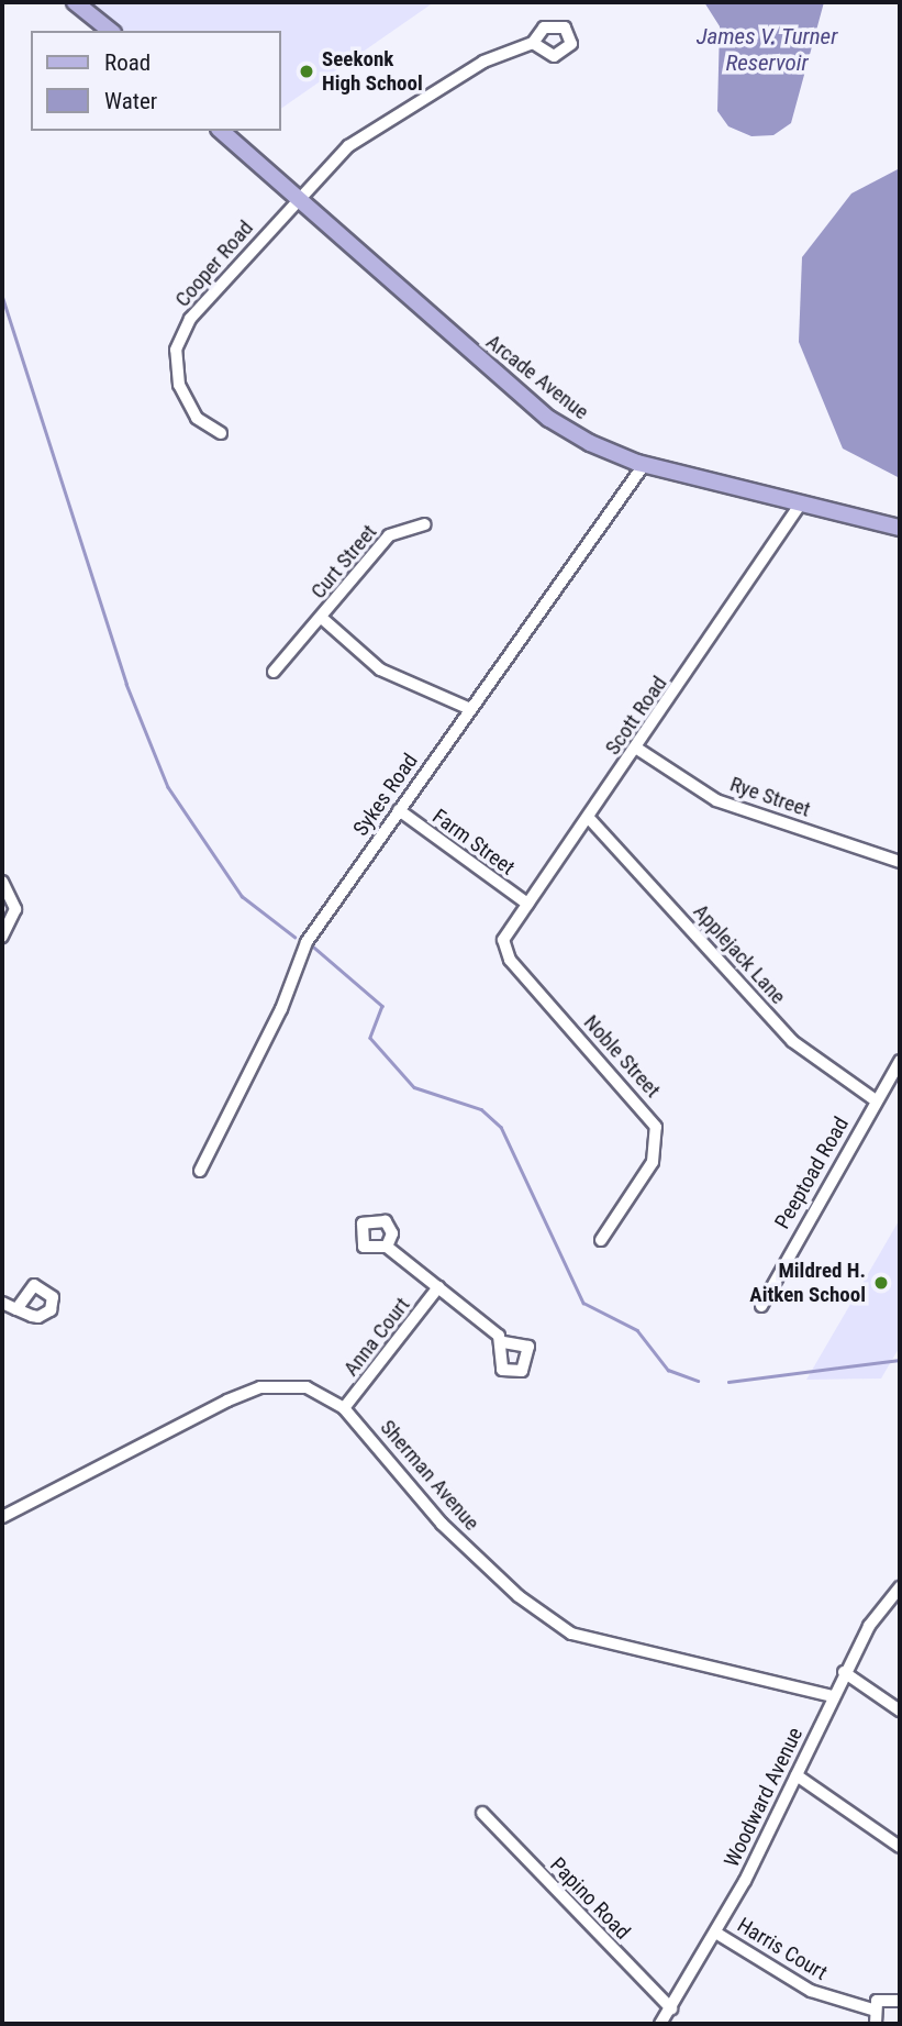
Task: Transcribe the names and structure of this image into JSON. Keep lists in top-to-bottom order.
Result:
{
  "streets": {
    "main road": ["Arcade Avenue"],
    "street": [
      "Cooper Road",
      "Curt Street",
      "Scott Road",
      "Sykes Road",
      "Rye Street",
      "Farm Street",
      "Applejack Lane",
      "Noble Street",
      "Peeptoad Road",
      "Anna Court",
      "Sherman Avenue",
      "Woodward Avenue",
      "Papino Road",
      "Harris Court"
    ]
  },
  "crossings": [
    ["Cooper Road", "Arcade Avenue"],
    ["Arcade Avenue", "Scott Road"],
    ["Arcade Avenue", "Sykes Road"],
    ["Scott Road", "Rye Street"],
    ["Scott Road", "Farm Street"],
    ["Scott Road", "Applejack Lane"],
    ["Scott Road", "Noble Street"],
    ["Sykes Road", "Farm Street"],
    ["Applejack Lane", "Peeptoad Road"],
    ["Anna Court", "Sherman Avenue"],
    ["Sherman Avenue", "Woodward Avenue"],
    ["Woodward Avenue", "Papino Road"],
    ["Woodward Avenue", "Harris Court"]
  ],
  "water": ["James V. Turner Reservoir"],
  "places": ["Seekonk High School", "Mildred H. Aitken School"],
  "legend": ["Road", "Water"]
}
